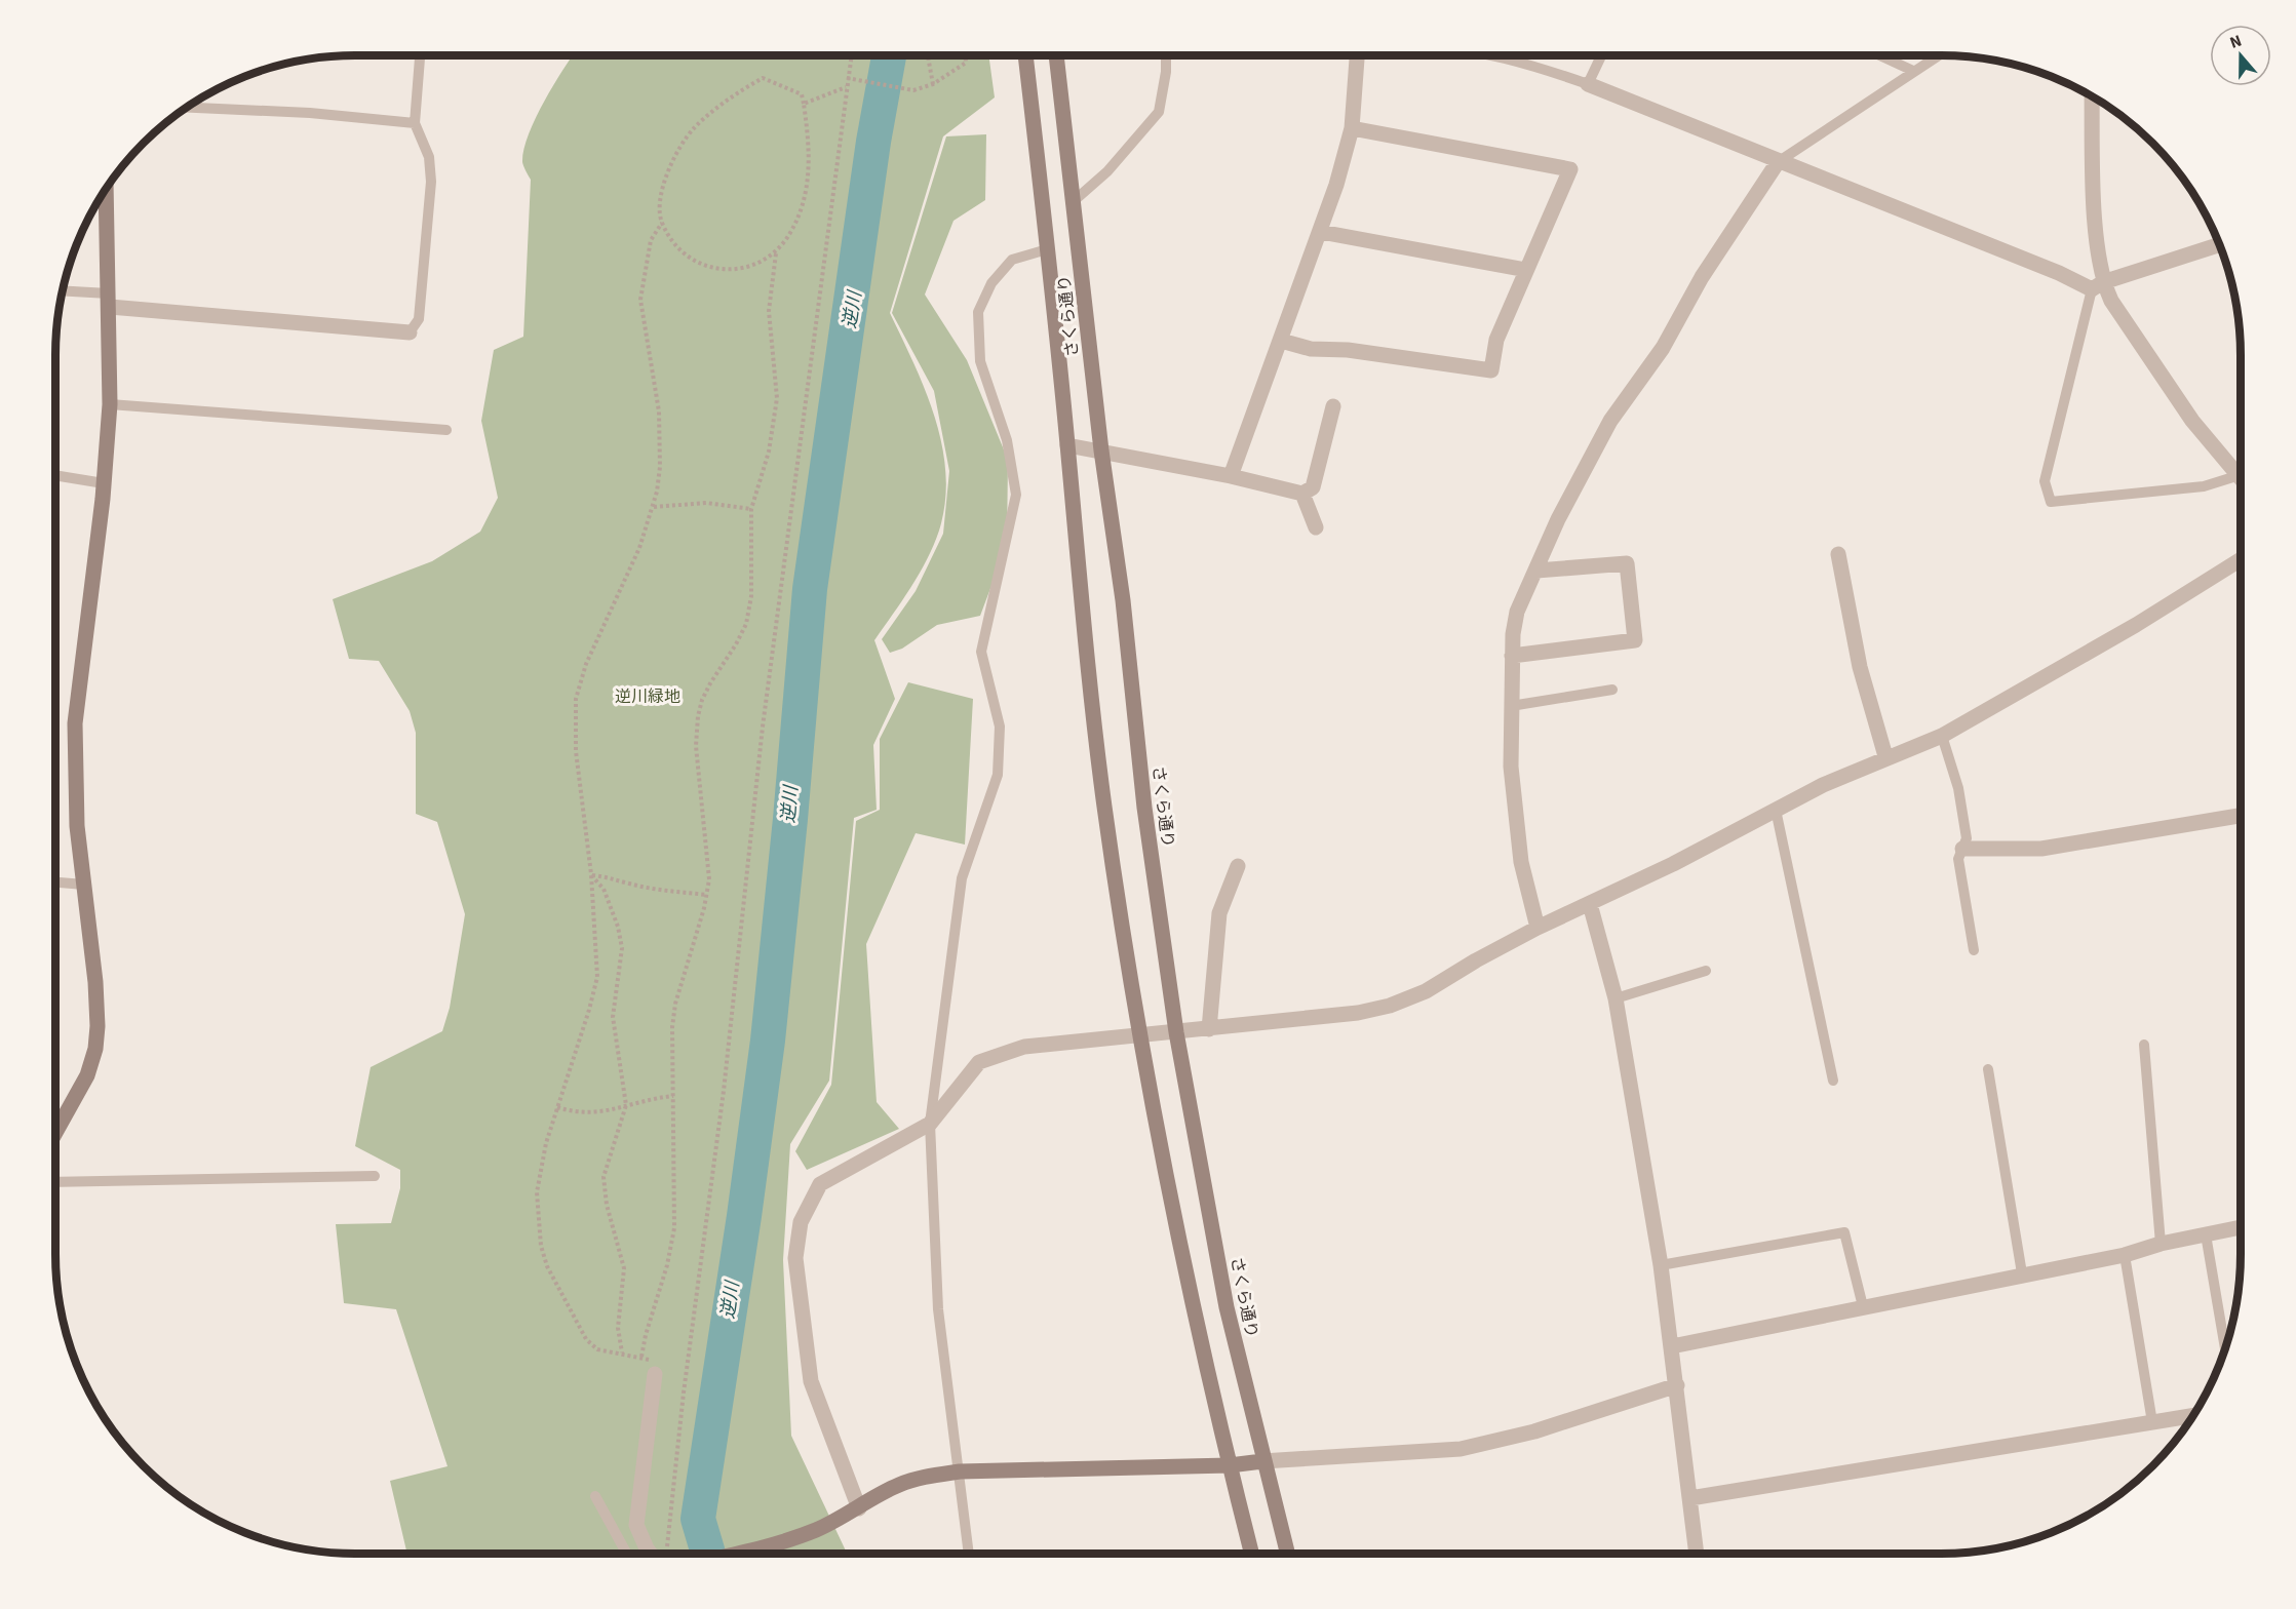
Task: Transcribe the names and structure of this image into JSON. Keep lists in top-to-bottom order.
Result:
{
  "streets": {
    "street": ["さくら通り"]
  },
  "water": ["逆川"],
  "parks": ["逆川緑地"],
  "north": "top"
}
